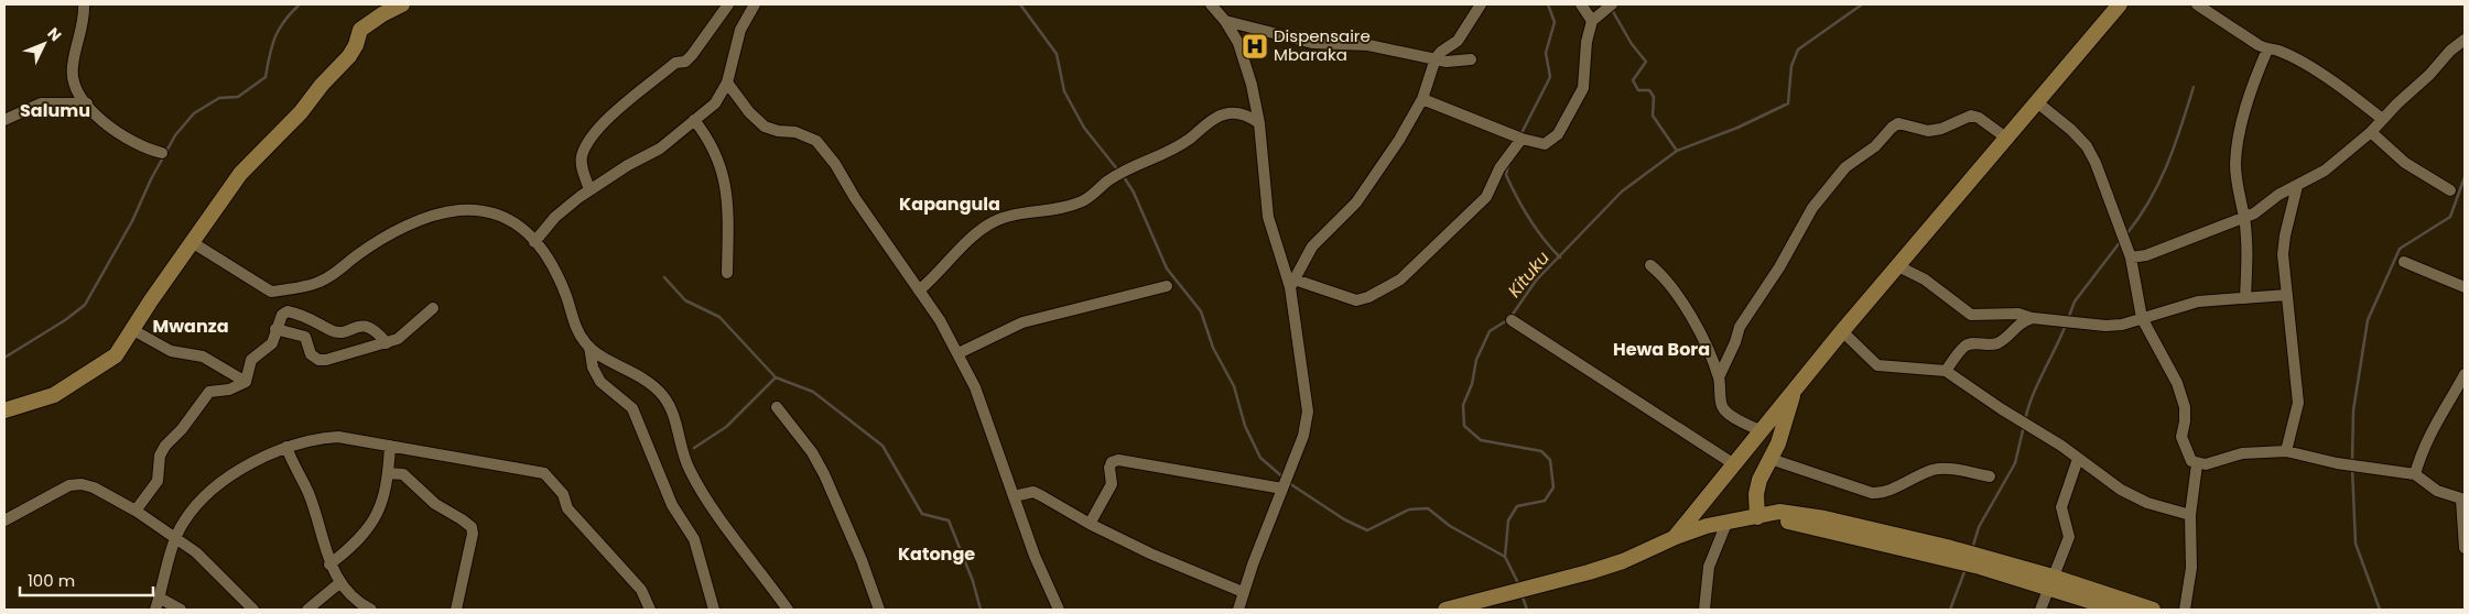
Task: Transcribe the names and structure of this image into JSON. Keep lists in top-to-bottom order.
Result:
{
  "districts": [
    "Salumu",
    "Kapangula",
    "Mwanza",
    "Hewa Bora",
    "Katonge"
  ],
  "water": ["Kituku"],
  "places": {
    "hospital": ["Dispensaire Mbaraka"]
  },
  "scale_bar": "100 m",
  "north": "top right"
}
